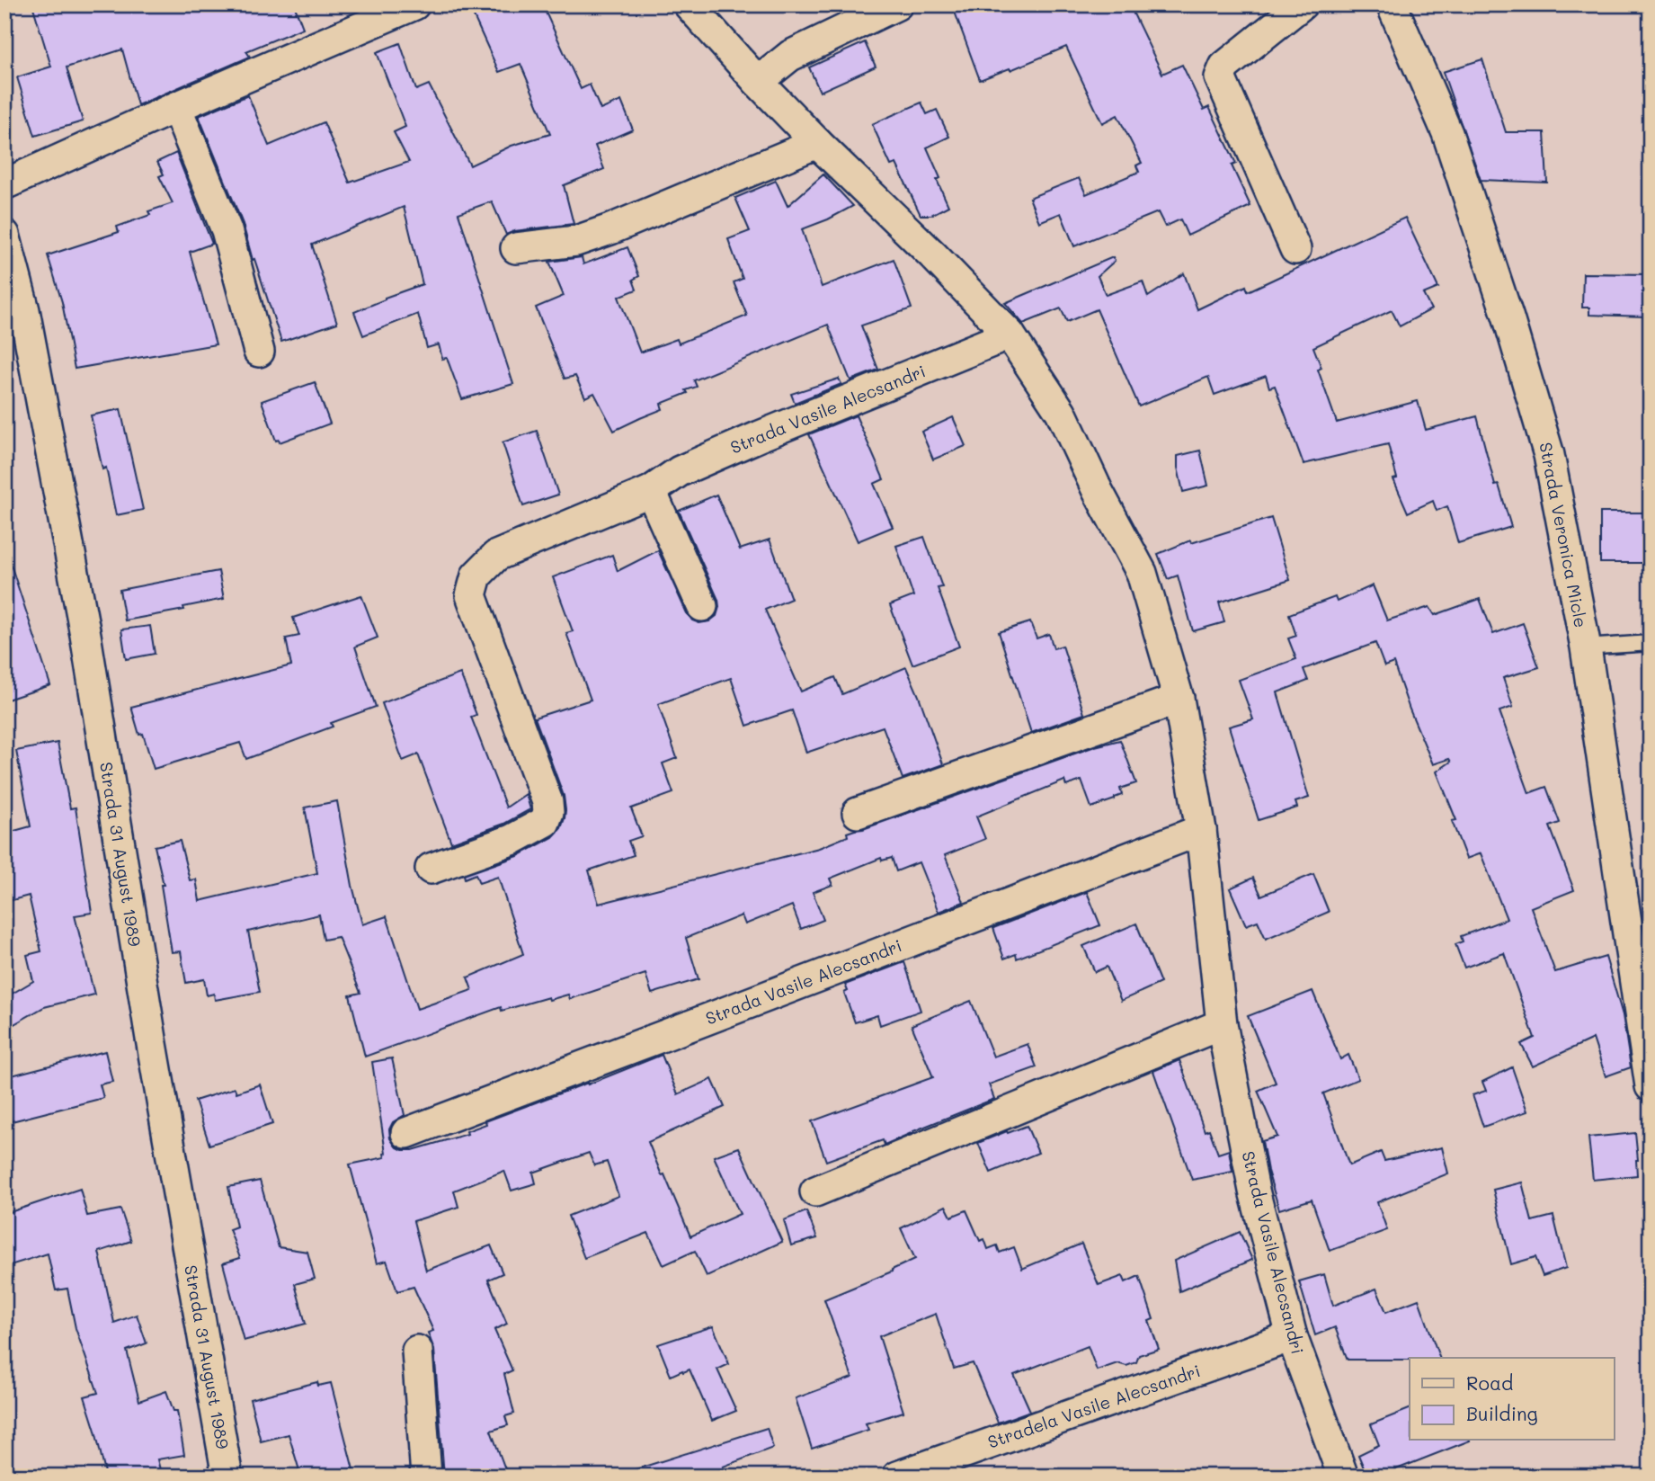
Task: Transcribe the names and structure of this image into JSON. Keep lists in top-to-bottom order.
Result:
{
  "streets": {
    "street": [
      "Strada Vasile Alecsandri",
      "Strada Veronica Micle",
      "Strada 31 August 1989",
      "Stradela Vasile Alecsandri"
    ]
  },
  "crossings": [
    ["Strada Vasile Alecsandri", "Stradela Vasile Alecsandri"]
  ],
  "legend": ["Road", "Building"]
}
